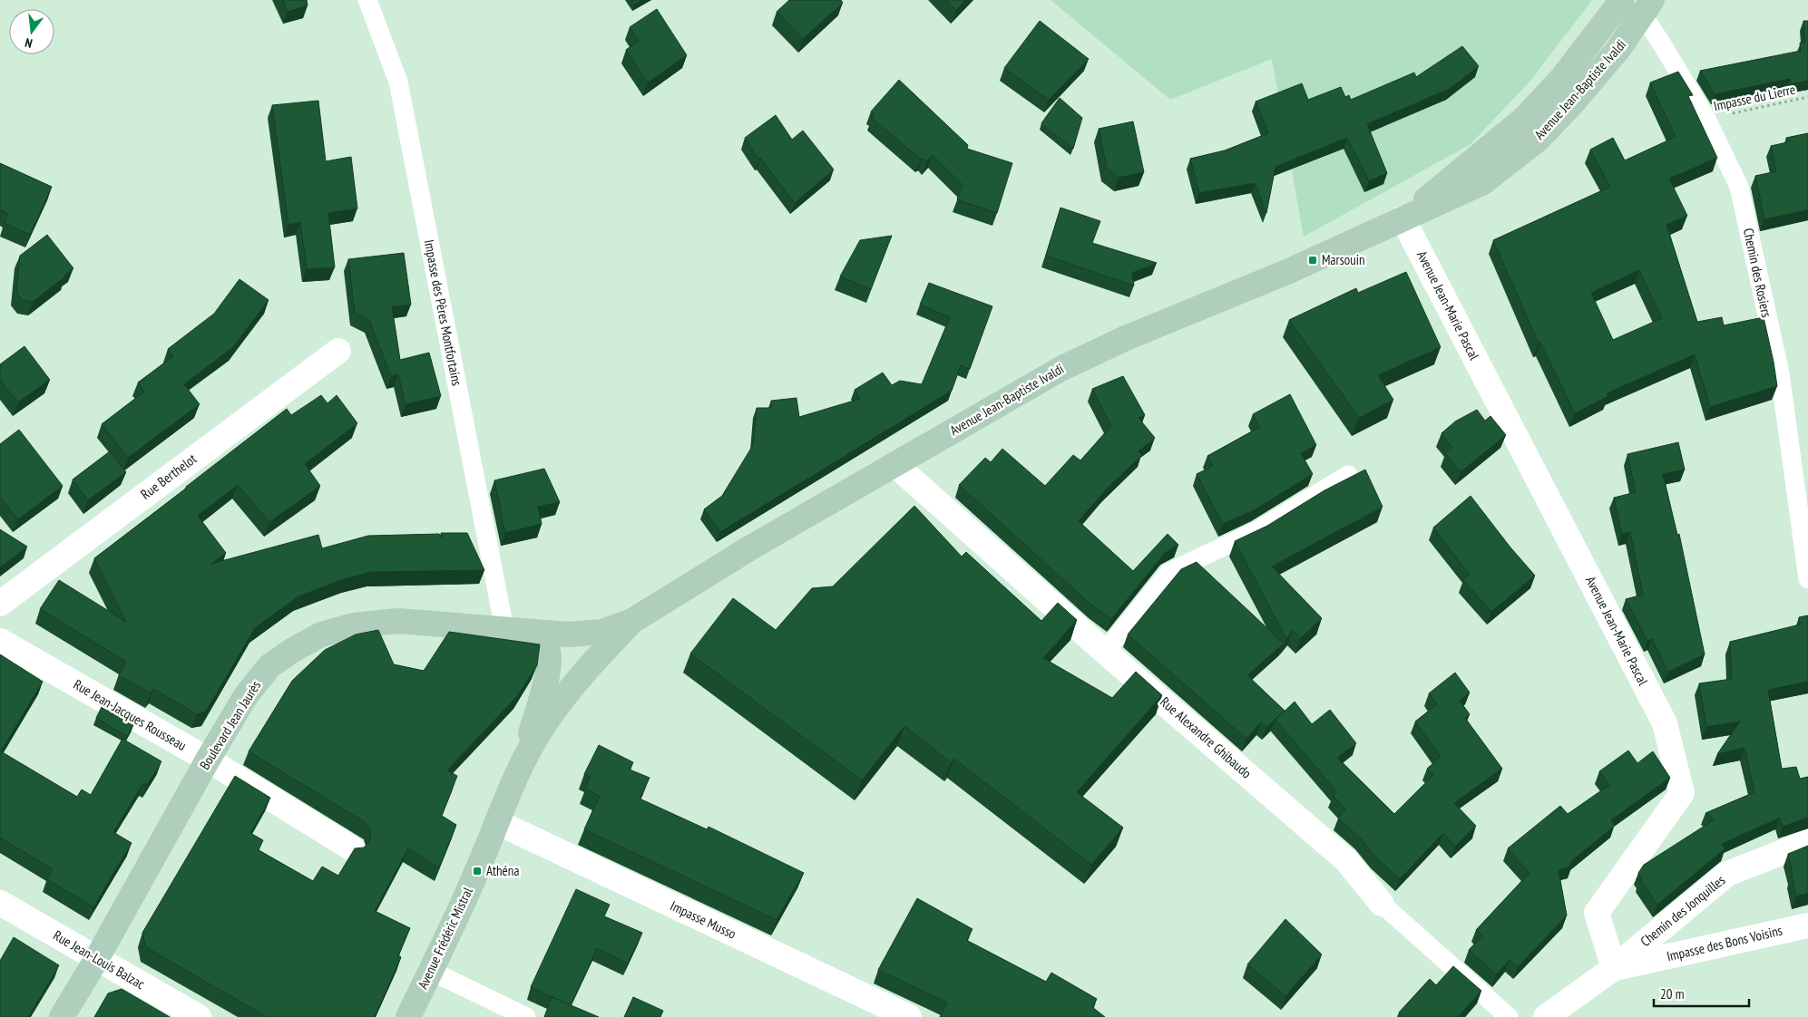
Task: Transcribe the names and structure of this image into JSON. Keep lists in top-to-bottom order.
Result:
{
  "streets": {
    "main road": ["Avenue Jean-Baptiste Ivaldi", "Boulevard Jean Jaurès", "Avenue Frédéric Mistral"],
    "street": [
      "Avenue Jean-Marie Pascal",
      "Rue Berthelot",
      "Rue Jean-Jacques Rousseau",
      "Rue Alexandre Ghibaudo",
      "Chemin des Jonquilles",
      "Impasse Musso",
      "Impasse des Bons Voisins",
      "Rue Jean-Louis Balzac"
    ],
    "lane": ["Chemin des Rosiers", "Impasse des Pères Montfortains"],
    "path": ["Impasse du Lierre"]
  },
  "crossings": [
    ["Avenue Jean-Baptiste Ivaldi", "Chemin des Rosiers"],
    ["Avenue Jean-Baptiste Ivaldi", "Avenue Jean-Marie Pascal"],
    ["Avenue Jean-Baptiste Ivaldi", "Boulevard Jean Jaurès"],
    ["Avenue Jean-Baptiste Ivaldi", "Rue Alexandre Ghibaudo"],
    ["Avenue Jean-Baptiste Ivaldi", "Avenue Frédéric Mistral"],
    ["Impasse du Lierre", "Chemin des Rosiers"],
    ["Avenue Jean-Marie Pascal", "Chemin des Jonquilles"],
    ["Avenue Jean-Marie Pascal", "Impasse des Bons Voisins"],
    ["Impasse des Pères Montfortains", "Boulevard Jean Jaurès"],
    ["Rue Jean-Jacques Rousseau", "Boulevard Jean Jaurès"],
    ["Boulevard Jean Jaurès", "Avenue Frédéric Mistral"],
    ["Boulevard Jean Jaurès", "Rue Jean-Louis Balzac"],
    ["Chemin des Jonquilles", "Impasse des Bons Voisins"],
    ["Impasse Musso", "Avenue Frédéric Mistral"]
  ],
  "places": {
    "transit": ["Marsouin", "Athéna"]
  },
  "scale_bar": "20 m",
  "north": "bottom"
}
